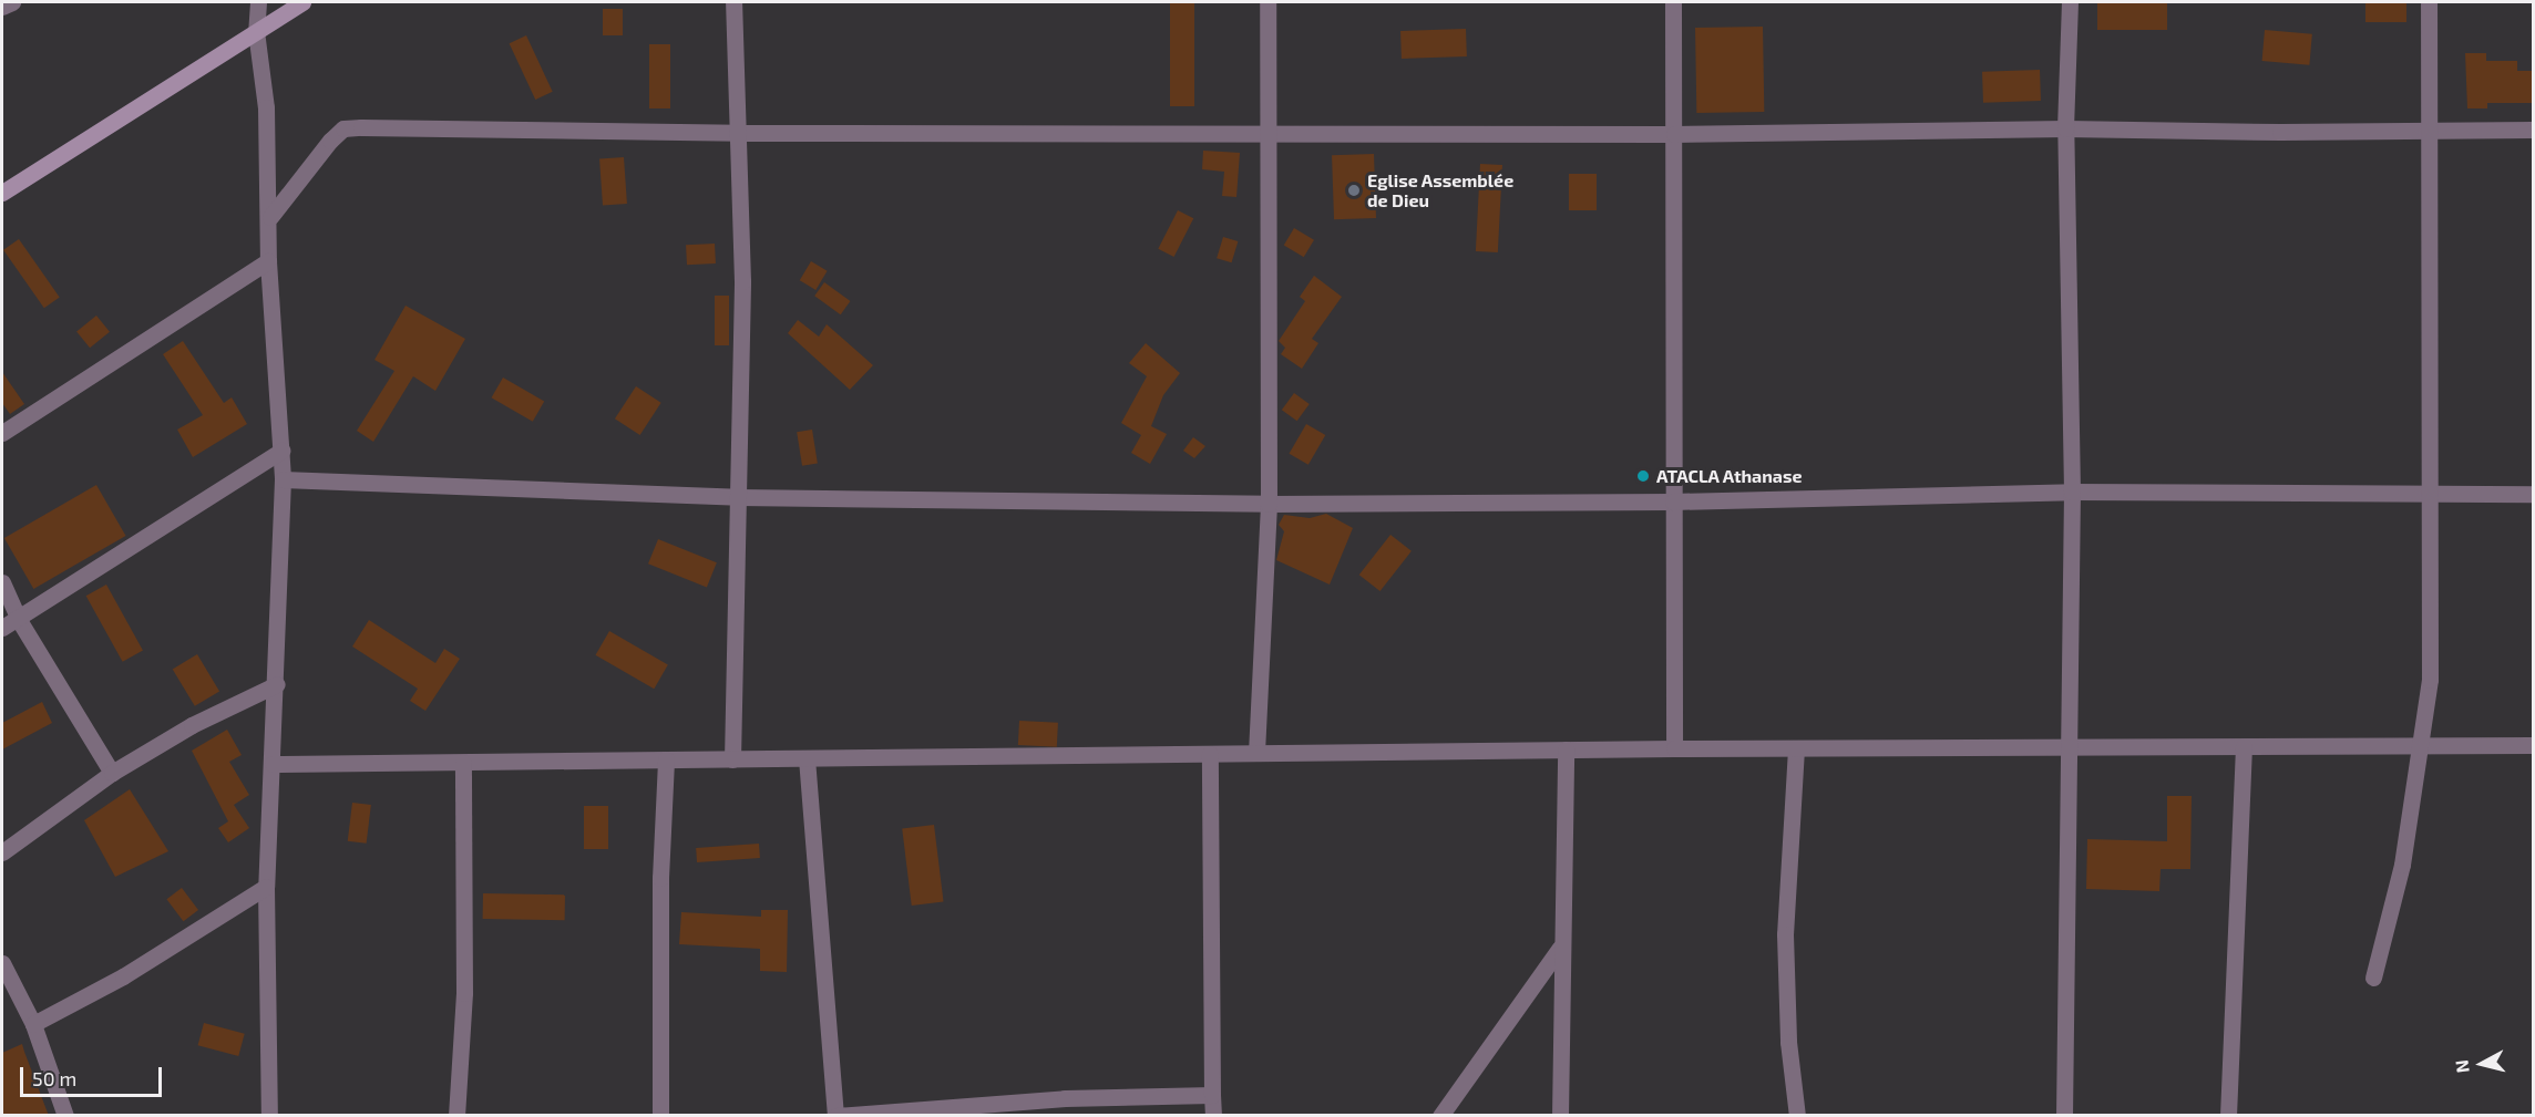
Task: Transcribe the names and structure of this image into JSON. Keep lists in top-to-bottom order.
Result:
{
  "places": ["Eglise Assemblée de Dieu", "ATACLA Athanase"],
  "scale_bar": "50 m",
  "north": "left"
}
